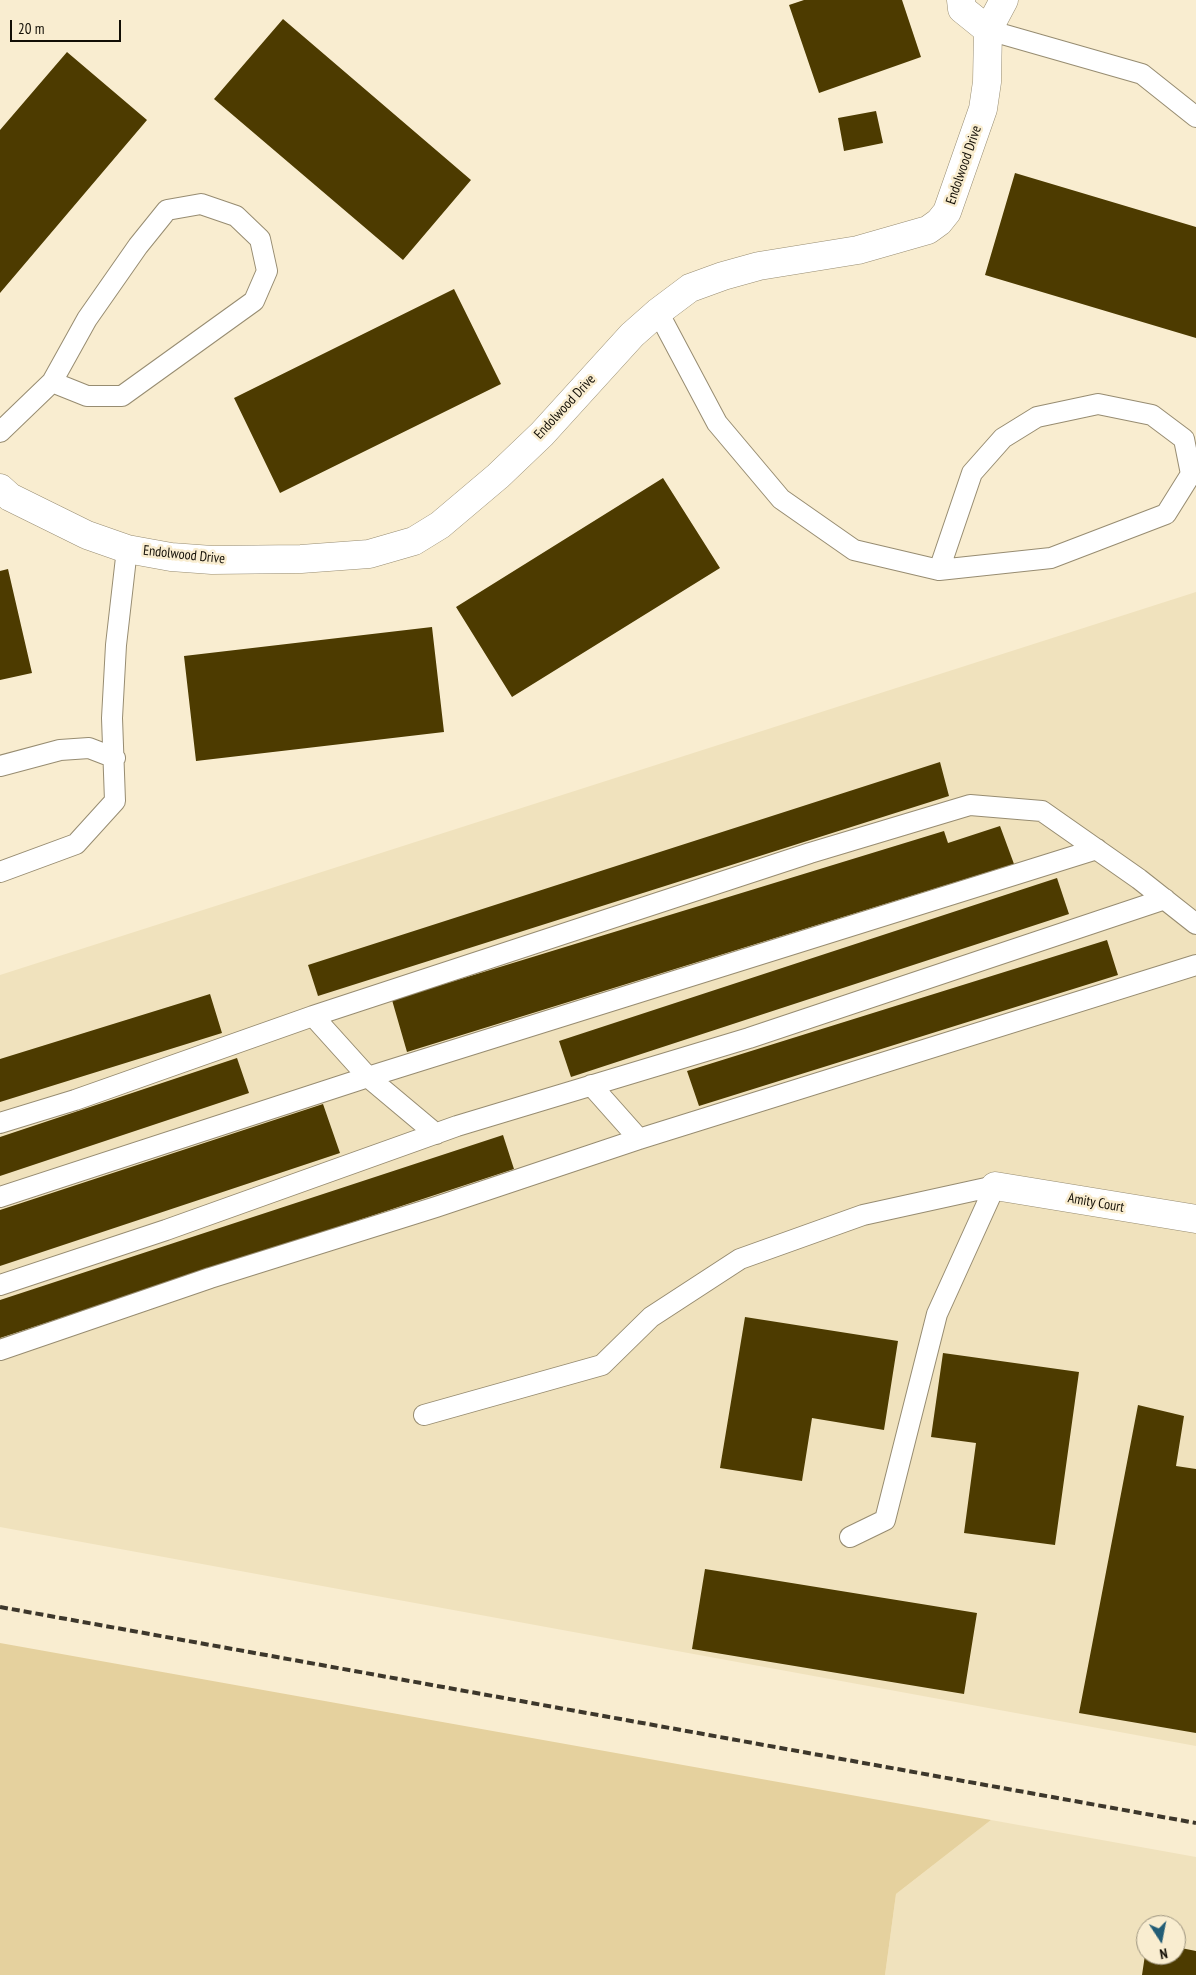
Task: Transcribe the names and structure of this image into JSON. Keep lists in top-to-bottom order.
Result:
{
  "streets": {
    "street": ["Endolwood Drive", "Amity Court"]
  },
  "scale_bar": "20 m",
  "north": "bottom"
}
